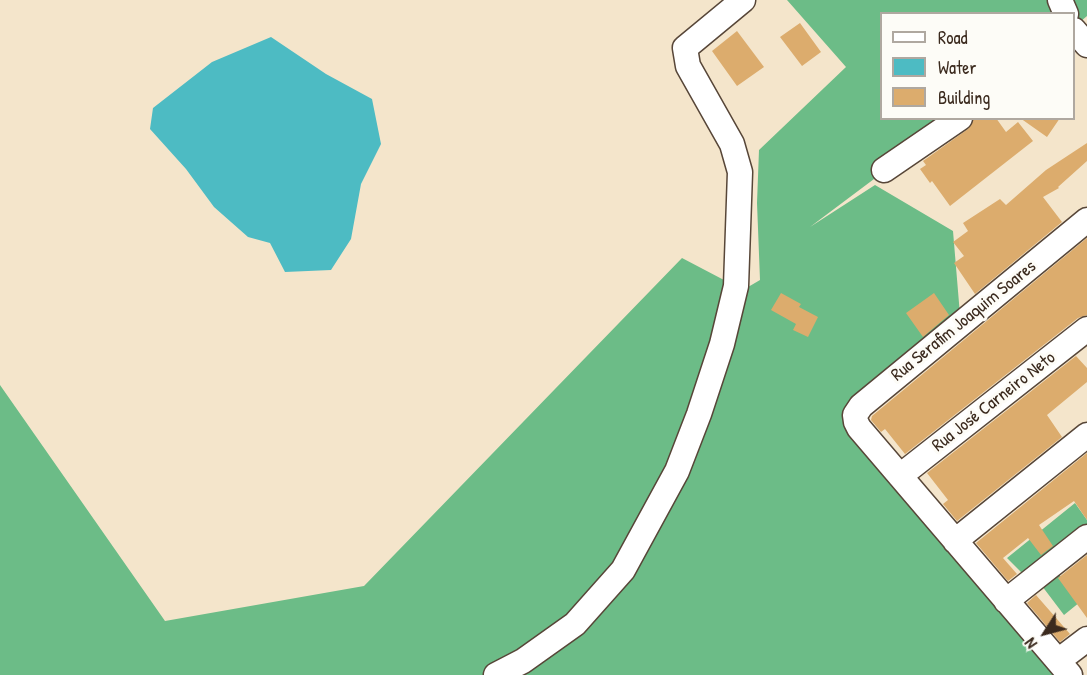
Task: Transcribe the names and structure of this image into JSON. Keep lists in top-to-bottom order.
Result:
{
  "streets": {
    "street": ["Rua Serafim Joaquim Soares", "Rua José Carneiro Neto"]
  },
  "crossings": [
    ["Rua Serafim Joaquim Soares", "Rua José Carneiro Neto"]
  ],
  "legend": ["Road", "Water", "Building"],
  "north": "bottom left"
}
